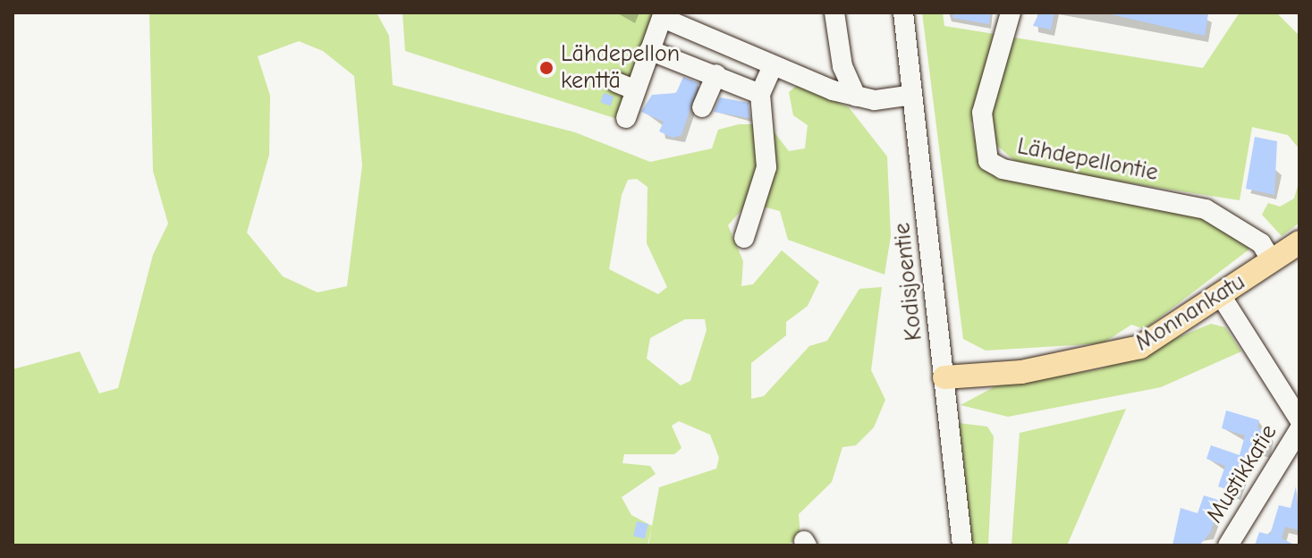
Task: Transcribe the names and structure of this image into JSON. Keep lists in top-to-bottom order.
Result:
{
  "streets": {
    "main road": ["Monnankatu"],
    "street": ["Lähdepellontie", "Kodisjoentie", "Mustikkatie"]
  },
  "crossings": [
    ["Lähdepellontie", "Monnankatu"],
    ["Kodisjoentie", "Monnankatu"]
  ],
  "places": ["Lähdepellon kenttä"]
}
